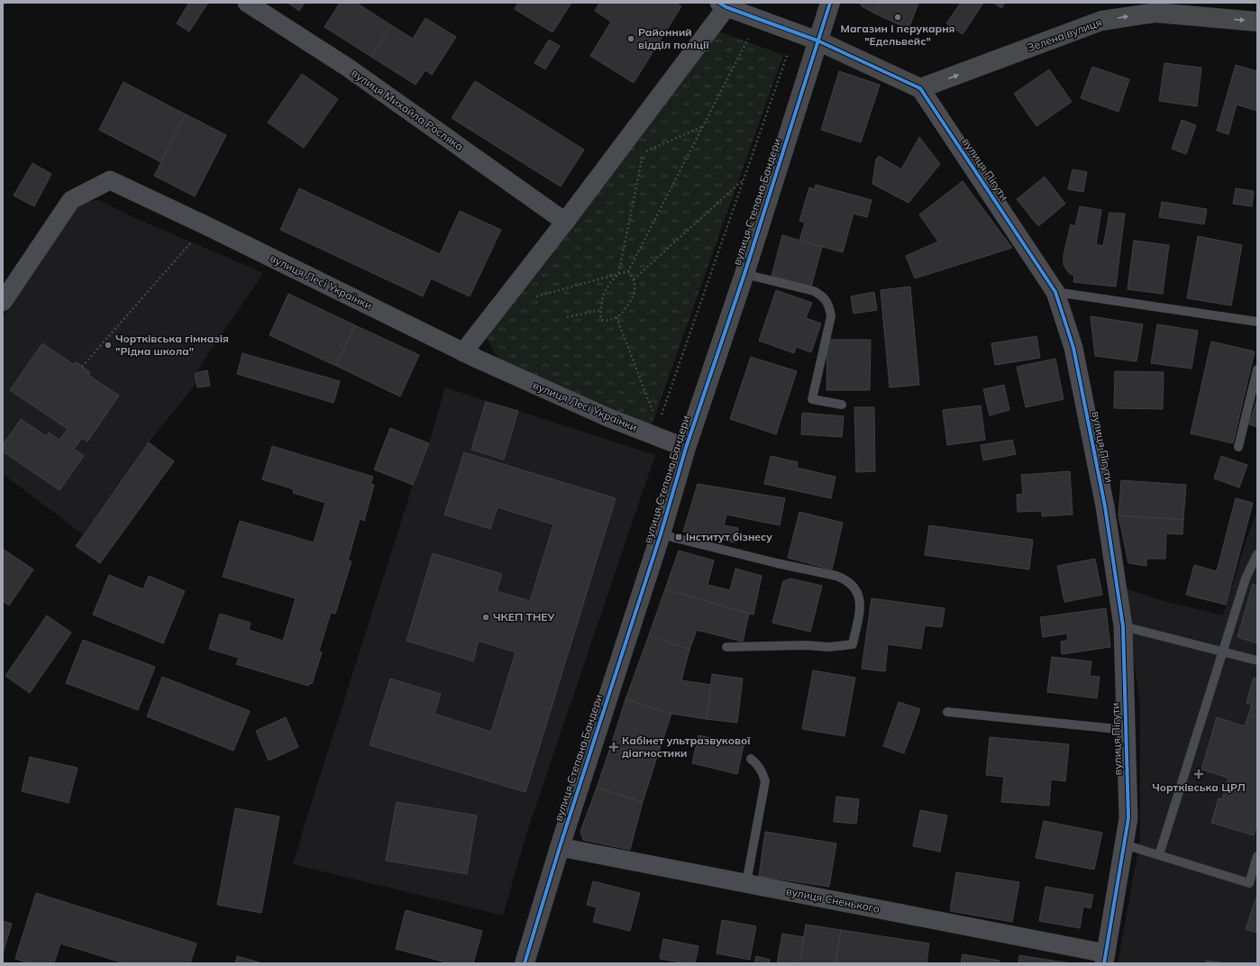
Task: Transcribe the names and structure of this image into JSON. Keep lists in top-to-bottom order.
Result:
{
  "streets": {
    "street": [
      "Зелена вулиця",
      "вулиця Михайла Росляка",
      "вулиця Пігути",
      "вулиця Степана Бандери",
      "вулиця Лесі Українки",
      "вулиця Сненького"
    ]
  },
  "crossings": [
    ["Зелена вулиця", "вулиця Пігути"],
    ["вулиця Пігути", "вулиця Сненького"],
    ["вулиця Степана Бандери", "вулиця Лесі Українки"],
    ["вулиця Степана Бандери", "вулиця Сненького"]
  ],
  "one_way": ["Зелена вулиця"],
  "places": {
    "other": [
      "Магазин і перукарня \"Едельвейс\"",
      "Районний відділ поліції",
      "Чортківська гімназія \"Рідна школа\"",
      "ЧКЕП ТНЕУ"
    ],
    "transit": ["Інститут бізнесу"],
    "health": ["Кабінет ультразвукової діагностики", "Чортківська ЦРЛ"]
  }
}
